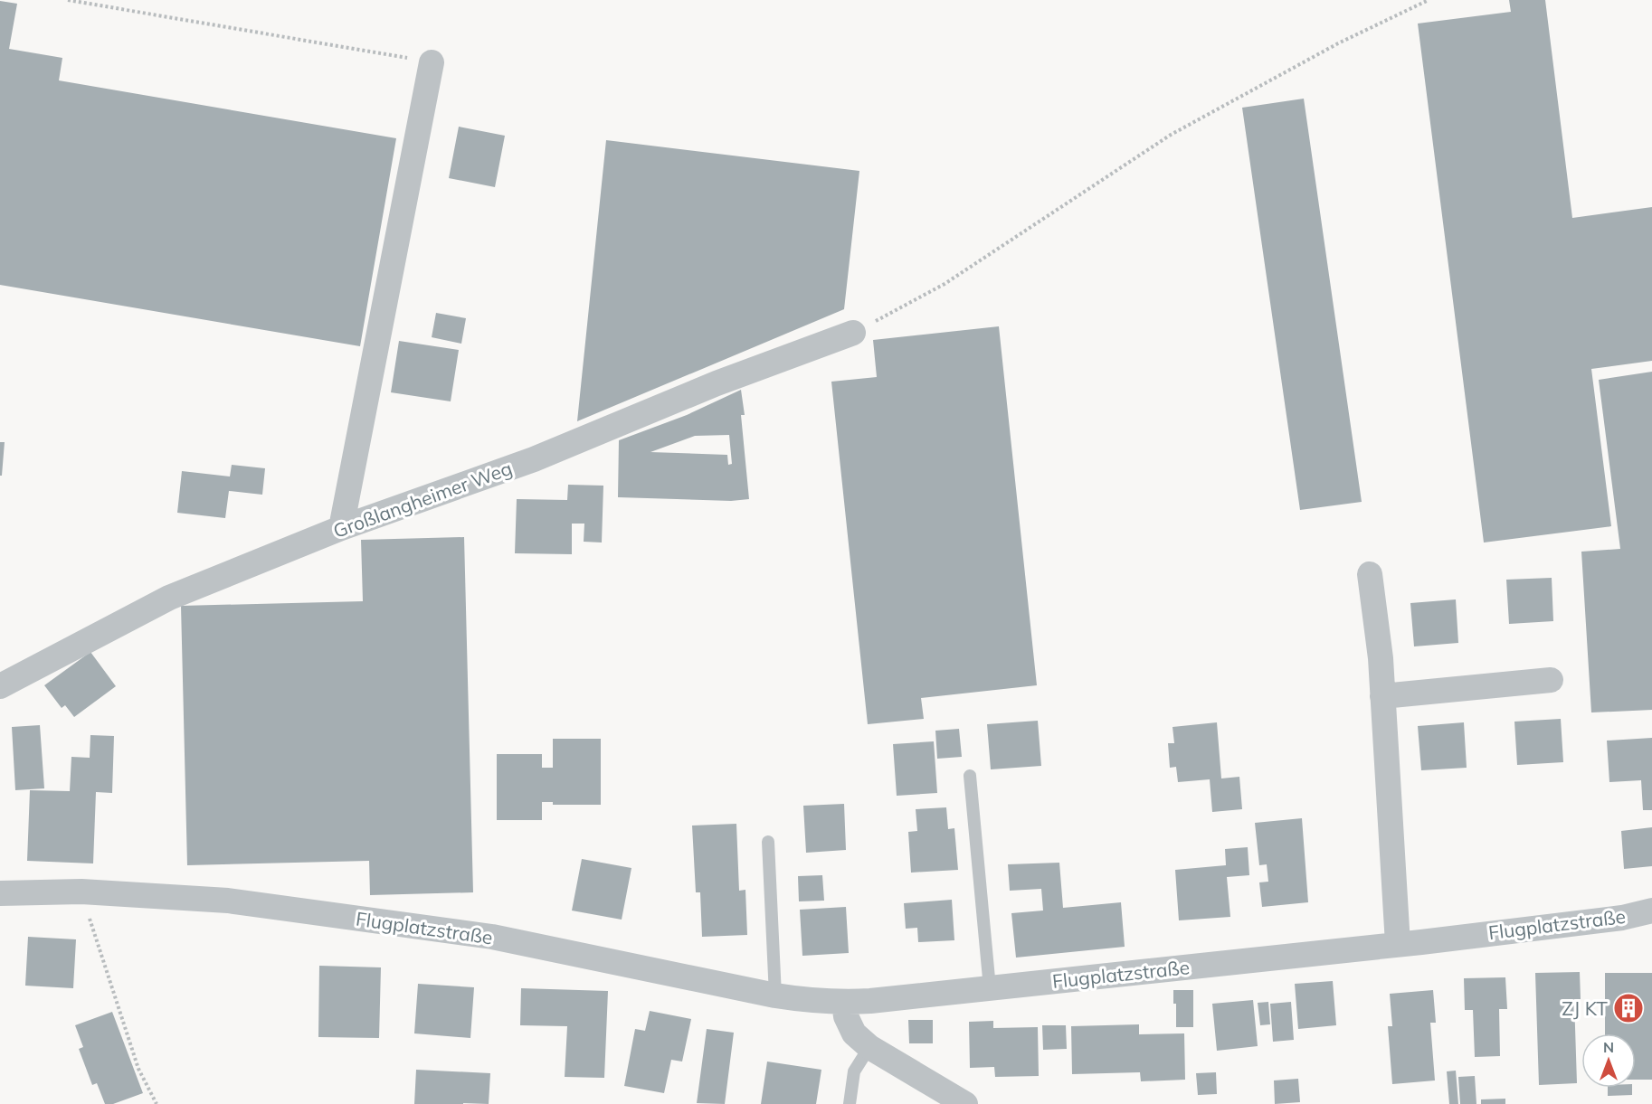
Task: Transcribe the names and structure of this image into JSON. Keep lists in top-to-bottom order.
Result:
{
  "streets": {
    "street": ["Großlangheimer Weg", "Flugplatzstraße"]
  },
  "places": {
    "building": ["ZJ KT"]
  },
  "north": "top"
}
